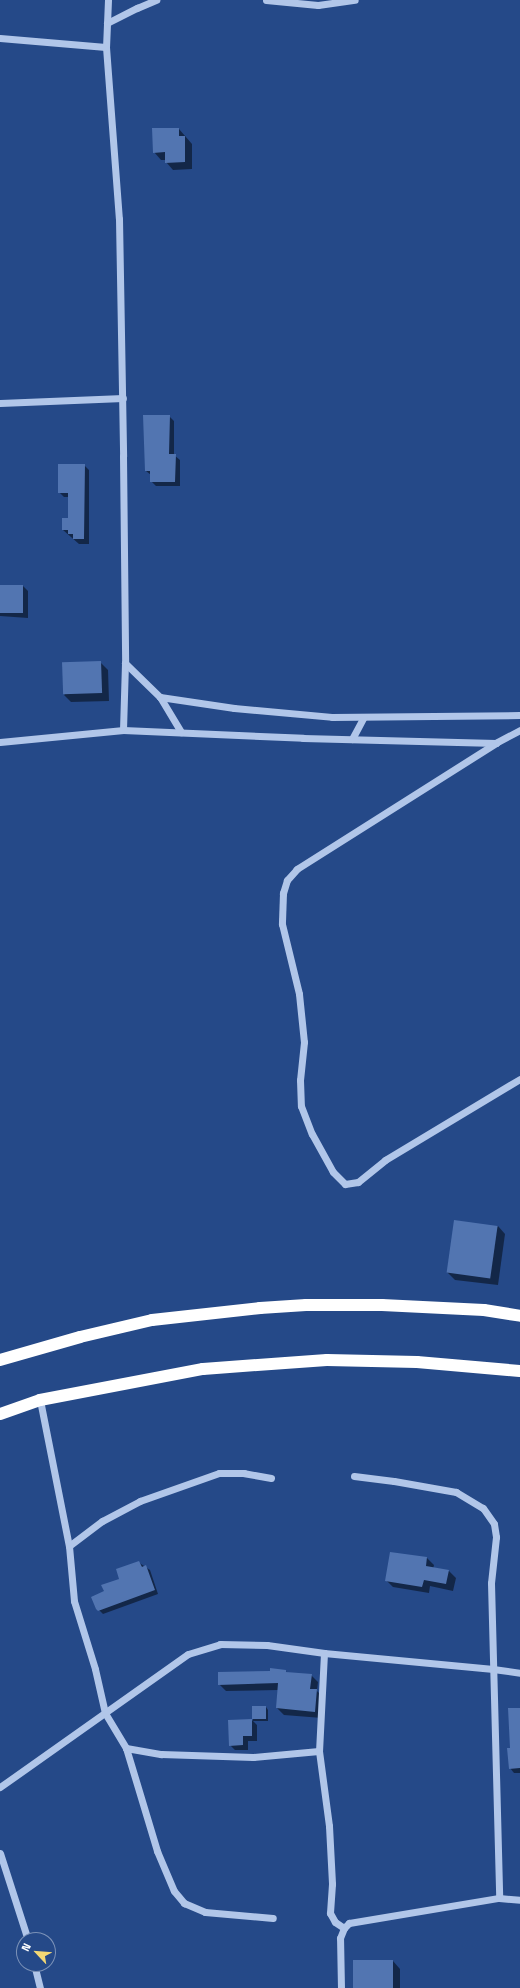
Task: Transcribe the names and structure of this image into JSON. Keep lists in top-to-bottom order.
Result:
{
  "north": "top left"
}
